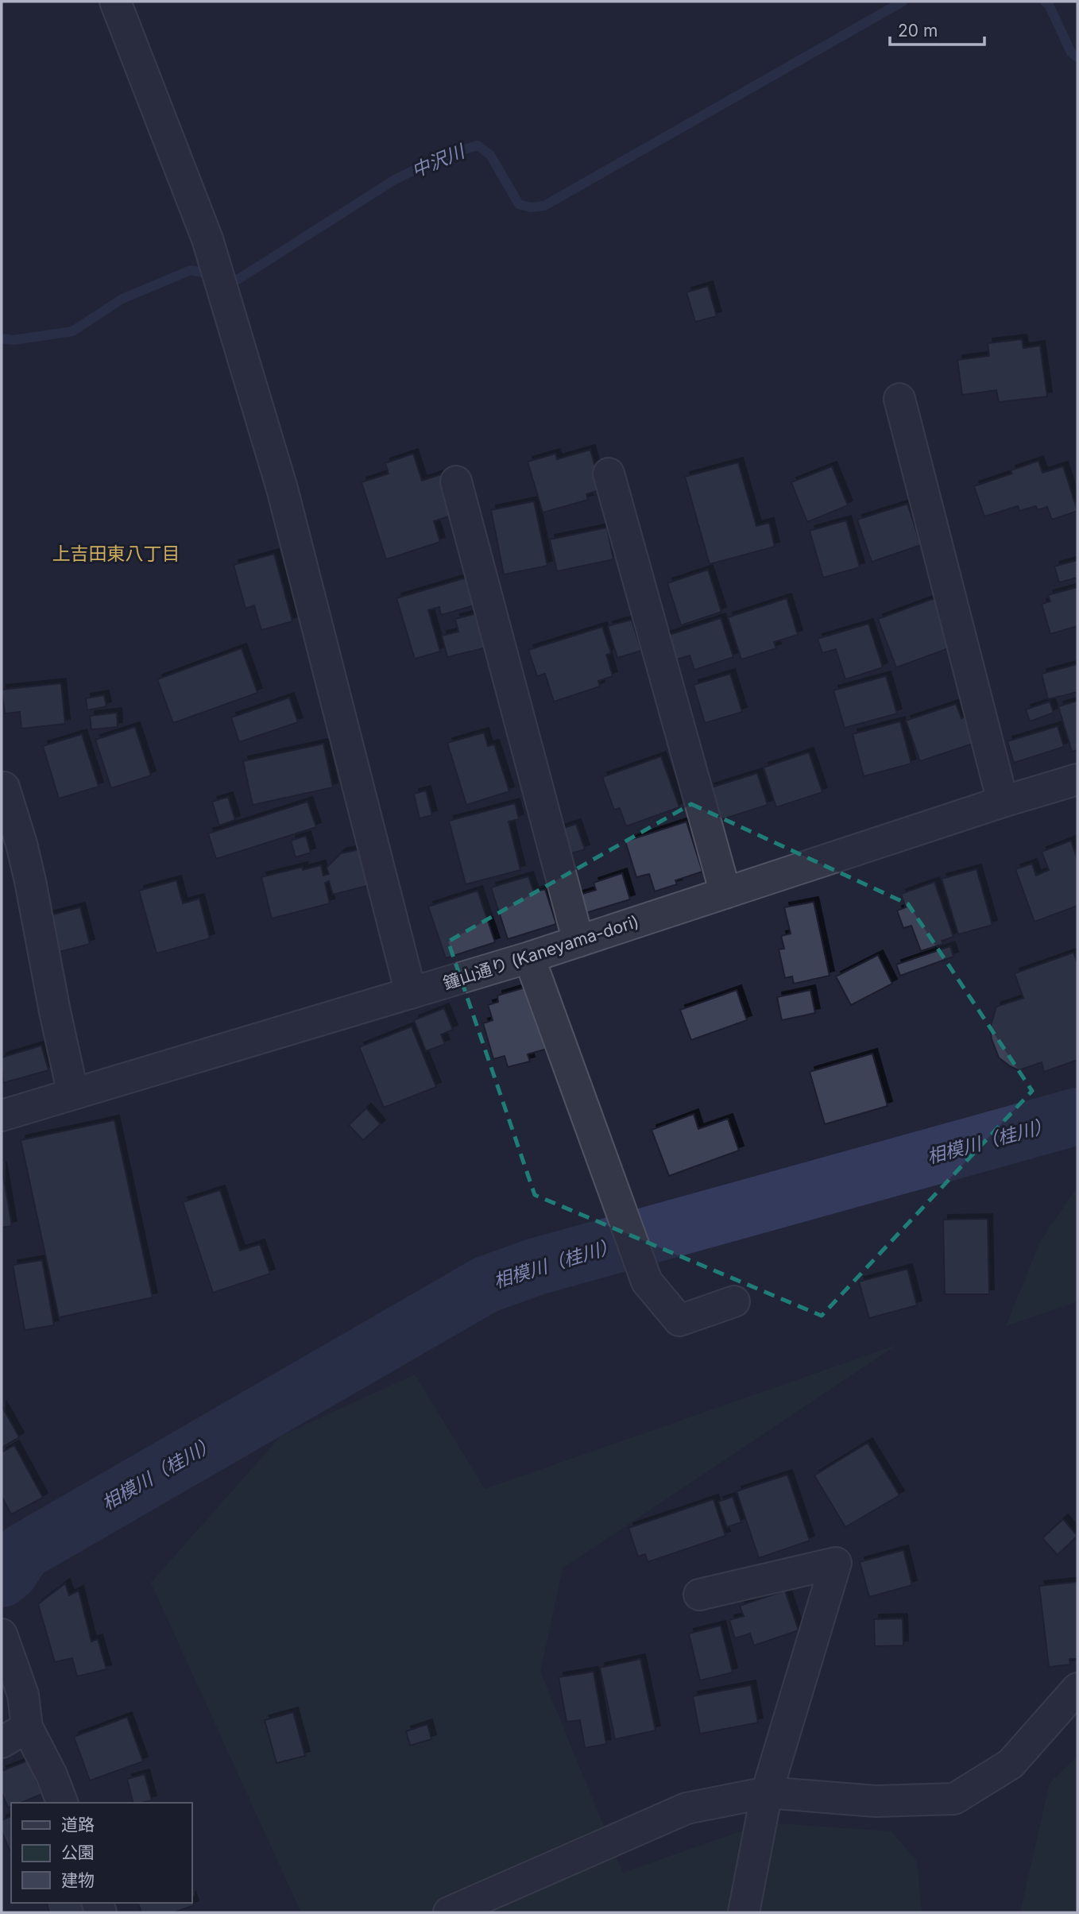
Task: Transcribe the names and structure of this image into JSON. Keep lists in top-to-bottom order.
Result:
{
  "streets": {
    "street": ["鐘山通り (Kaneyama-dori)"]
  },
  "districts": ["上吉田東八丁目"],
  "water": ["中沢川", "相模川（桂川）"],
  "legend": ["道路", "公園", "建物"],
  "scale_bar": "20 m"
}
